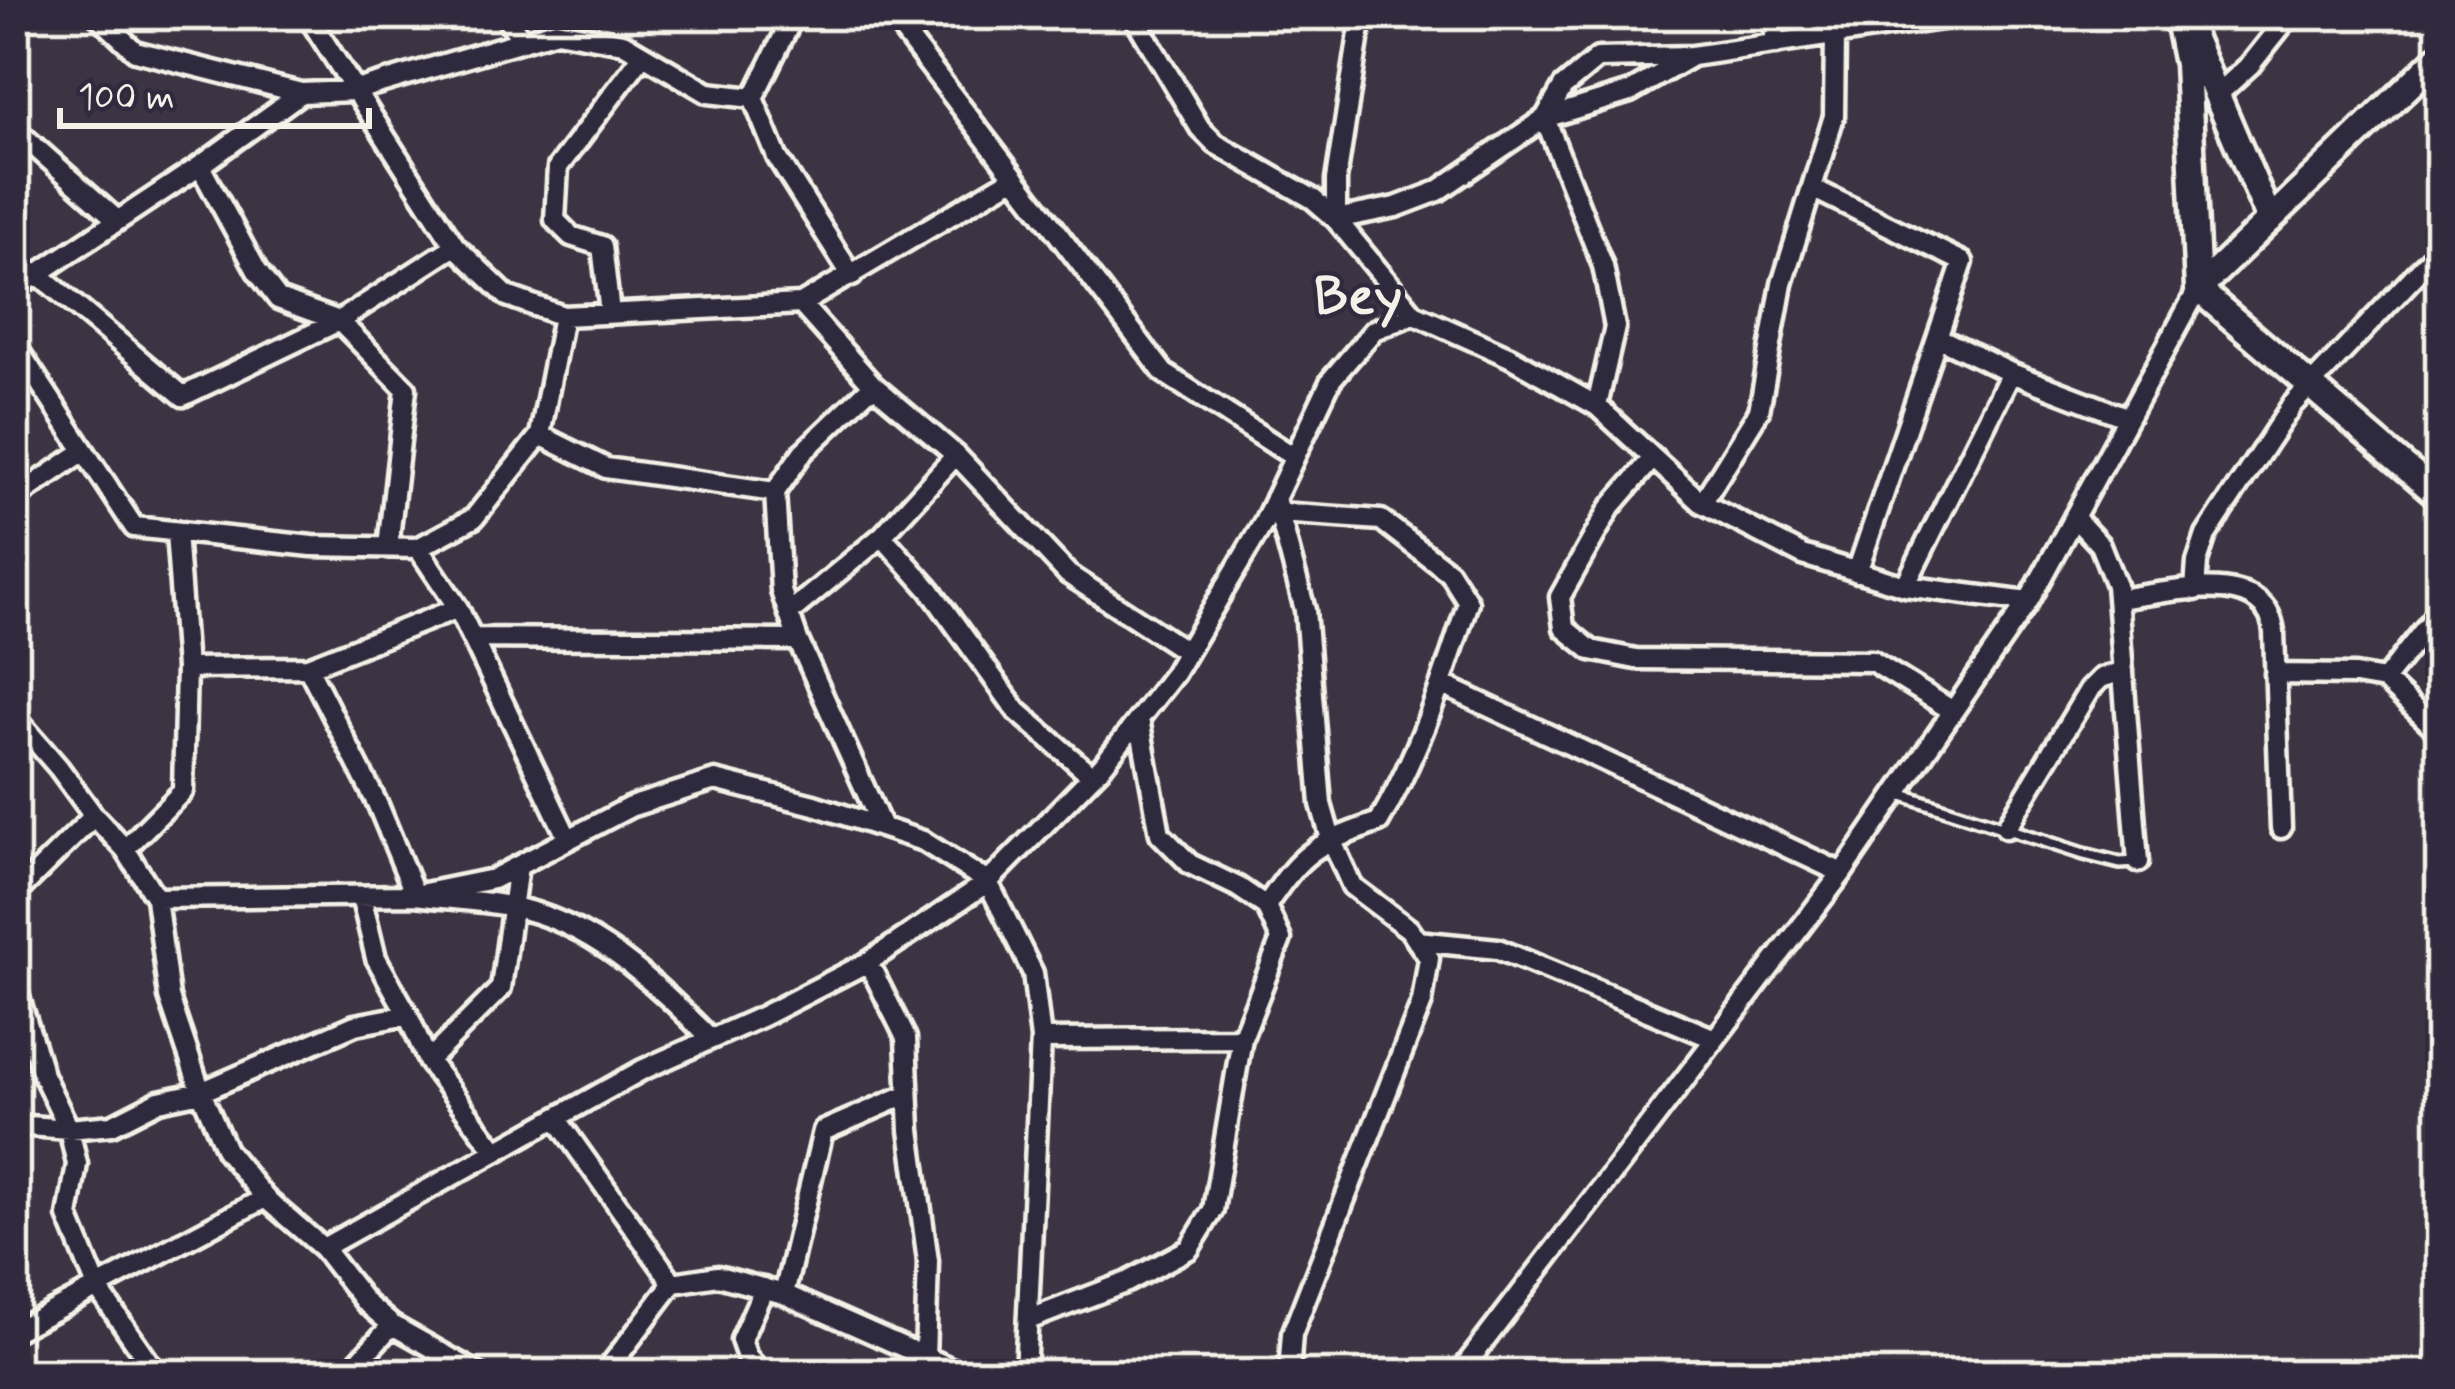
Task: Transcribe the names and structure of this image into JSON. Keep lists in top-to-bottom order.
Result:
{
  "districts": ["Bey"],
  "scale_bar": "100 m"
}
